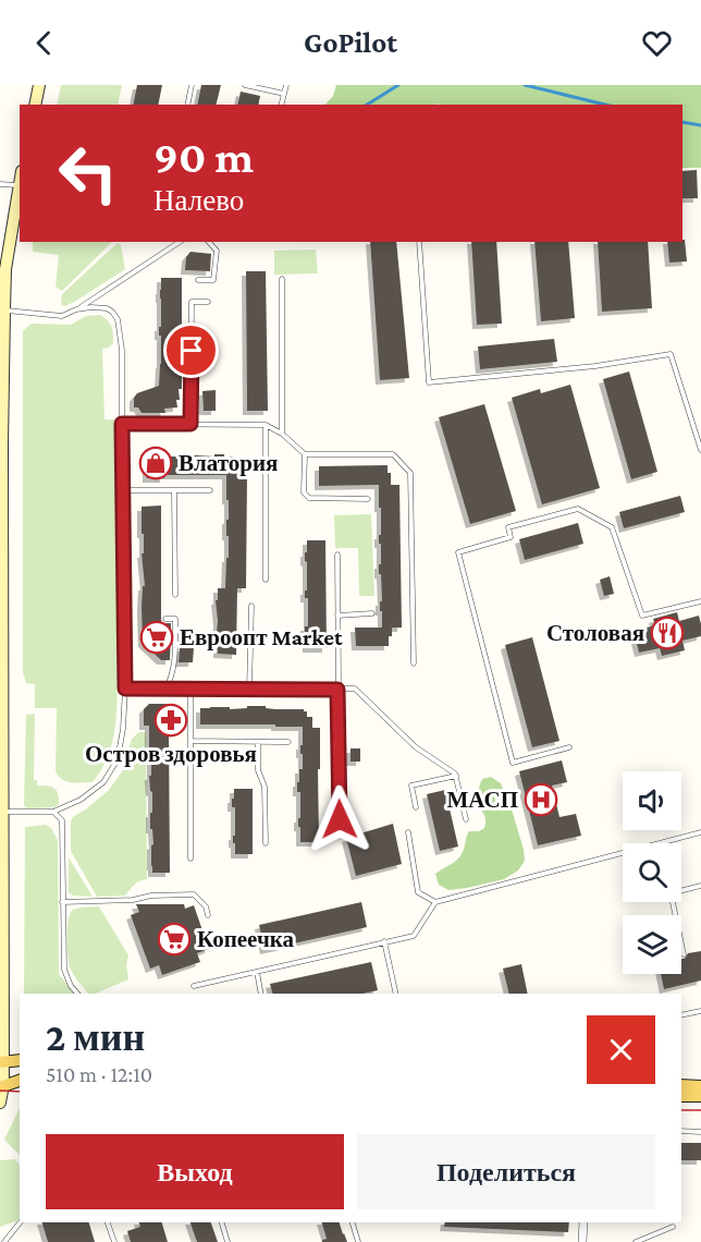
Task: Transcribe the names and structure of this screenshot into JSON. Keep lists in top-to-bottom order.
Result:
{
  "places": {
    "shop": ["Влатория"],
    "restaurant": ["Столовая"],
    "supermarket": ["Евроопт Market", "Копеечка"],
    "pharmacy": ["Остров здоровья"],
    "hospital": ["МАСП"]
  },
  "page": {
    "header": "GoPilot",
    "turn": ["90 m", "Налево"],
    "heading": ["2 мин", "510 m · 12:10"],
    "buttons": ["Выход", "Поделиться"]
  }
}
